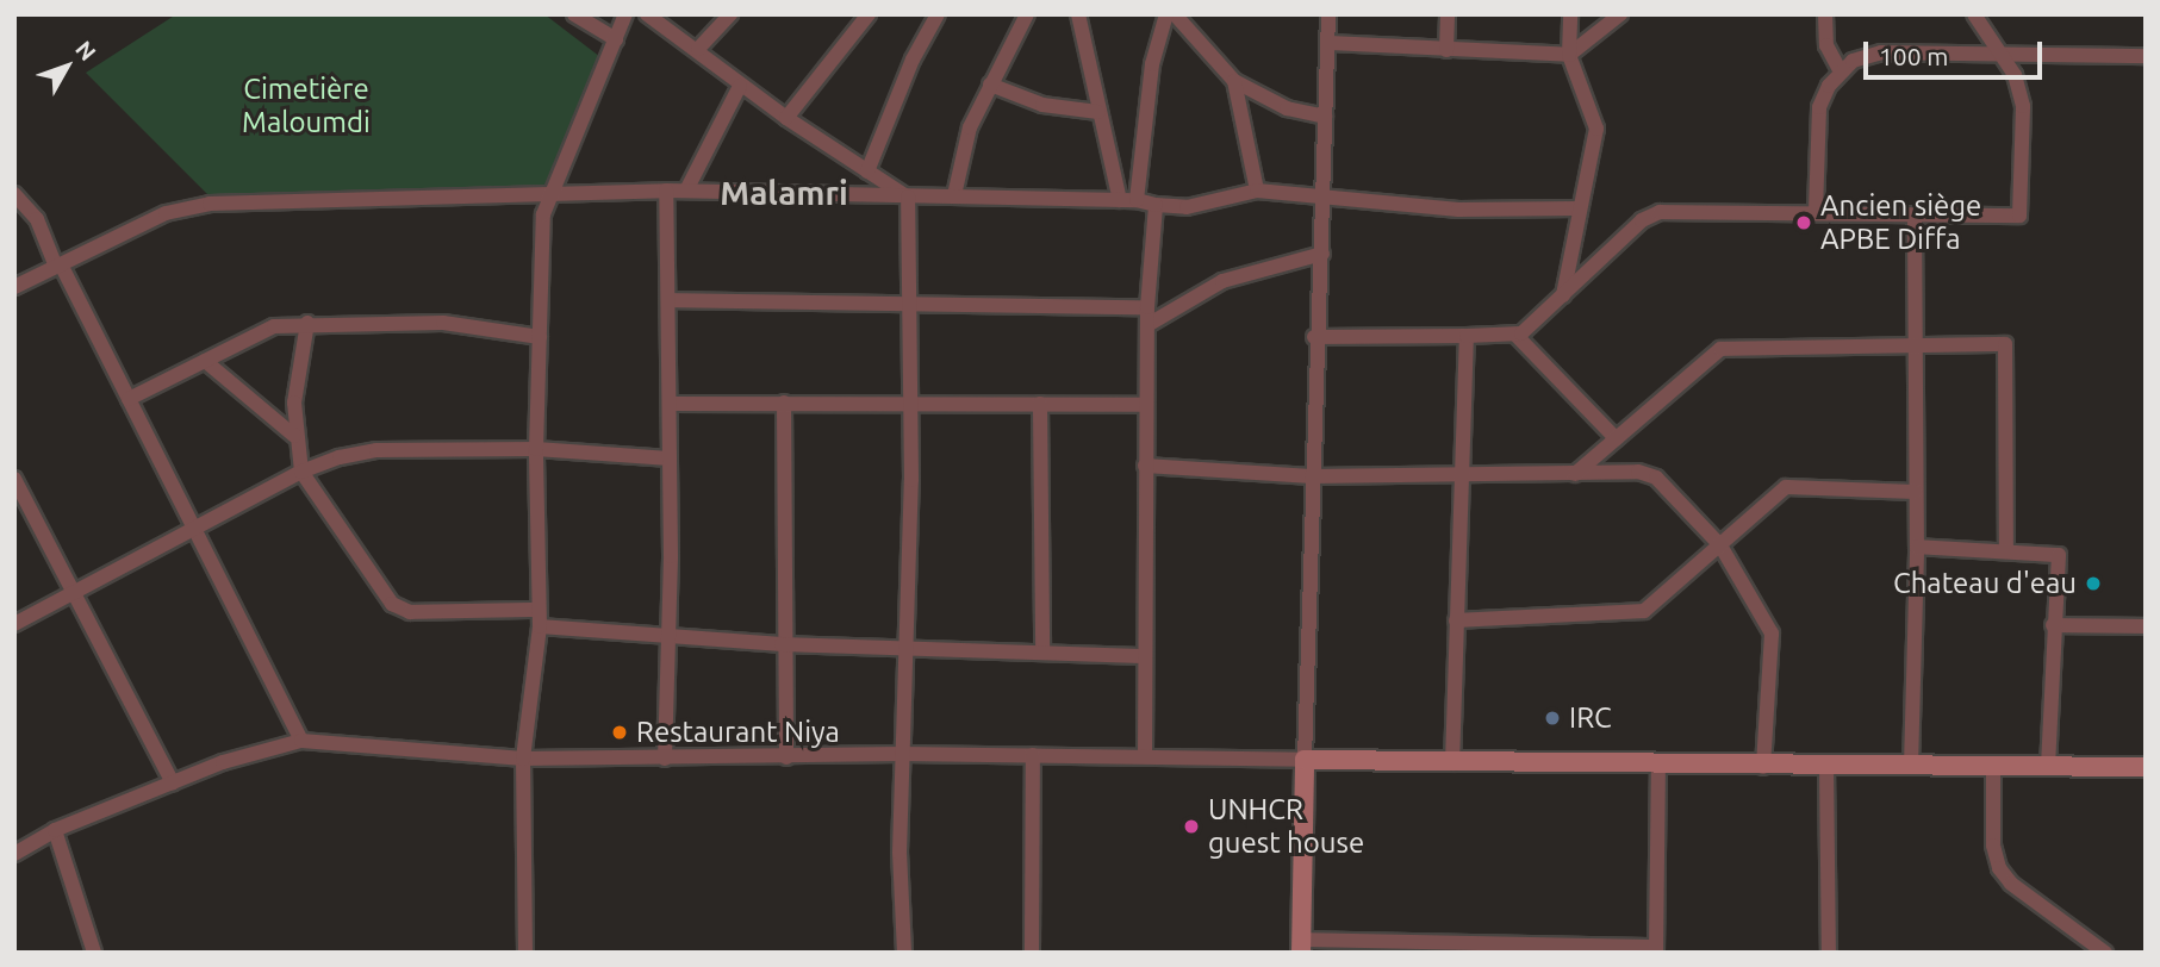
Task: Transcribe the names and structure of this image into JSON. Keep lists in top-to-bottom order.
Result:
{
  "districts": ["Malamri"],
  "parks": ["Cimetière Maloumdi"],
  "places": [
    "Ancien siège APBE Diffa",
    "Chateau d'eau",
    "IRC",
    "Restaurant Niya",
    "UNHCR guest house"
  ],
  "scale_bar": "100 m",
  "north": "top right"
}
